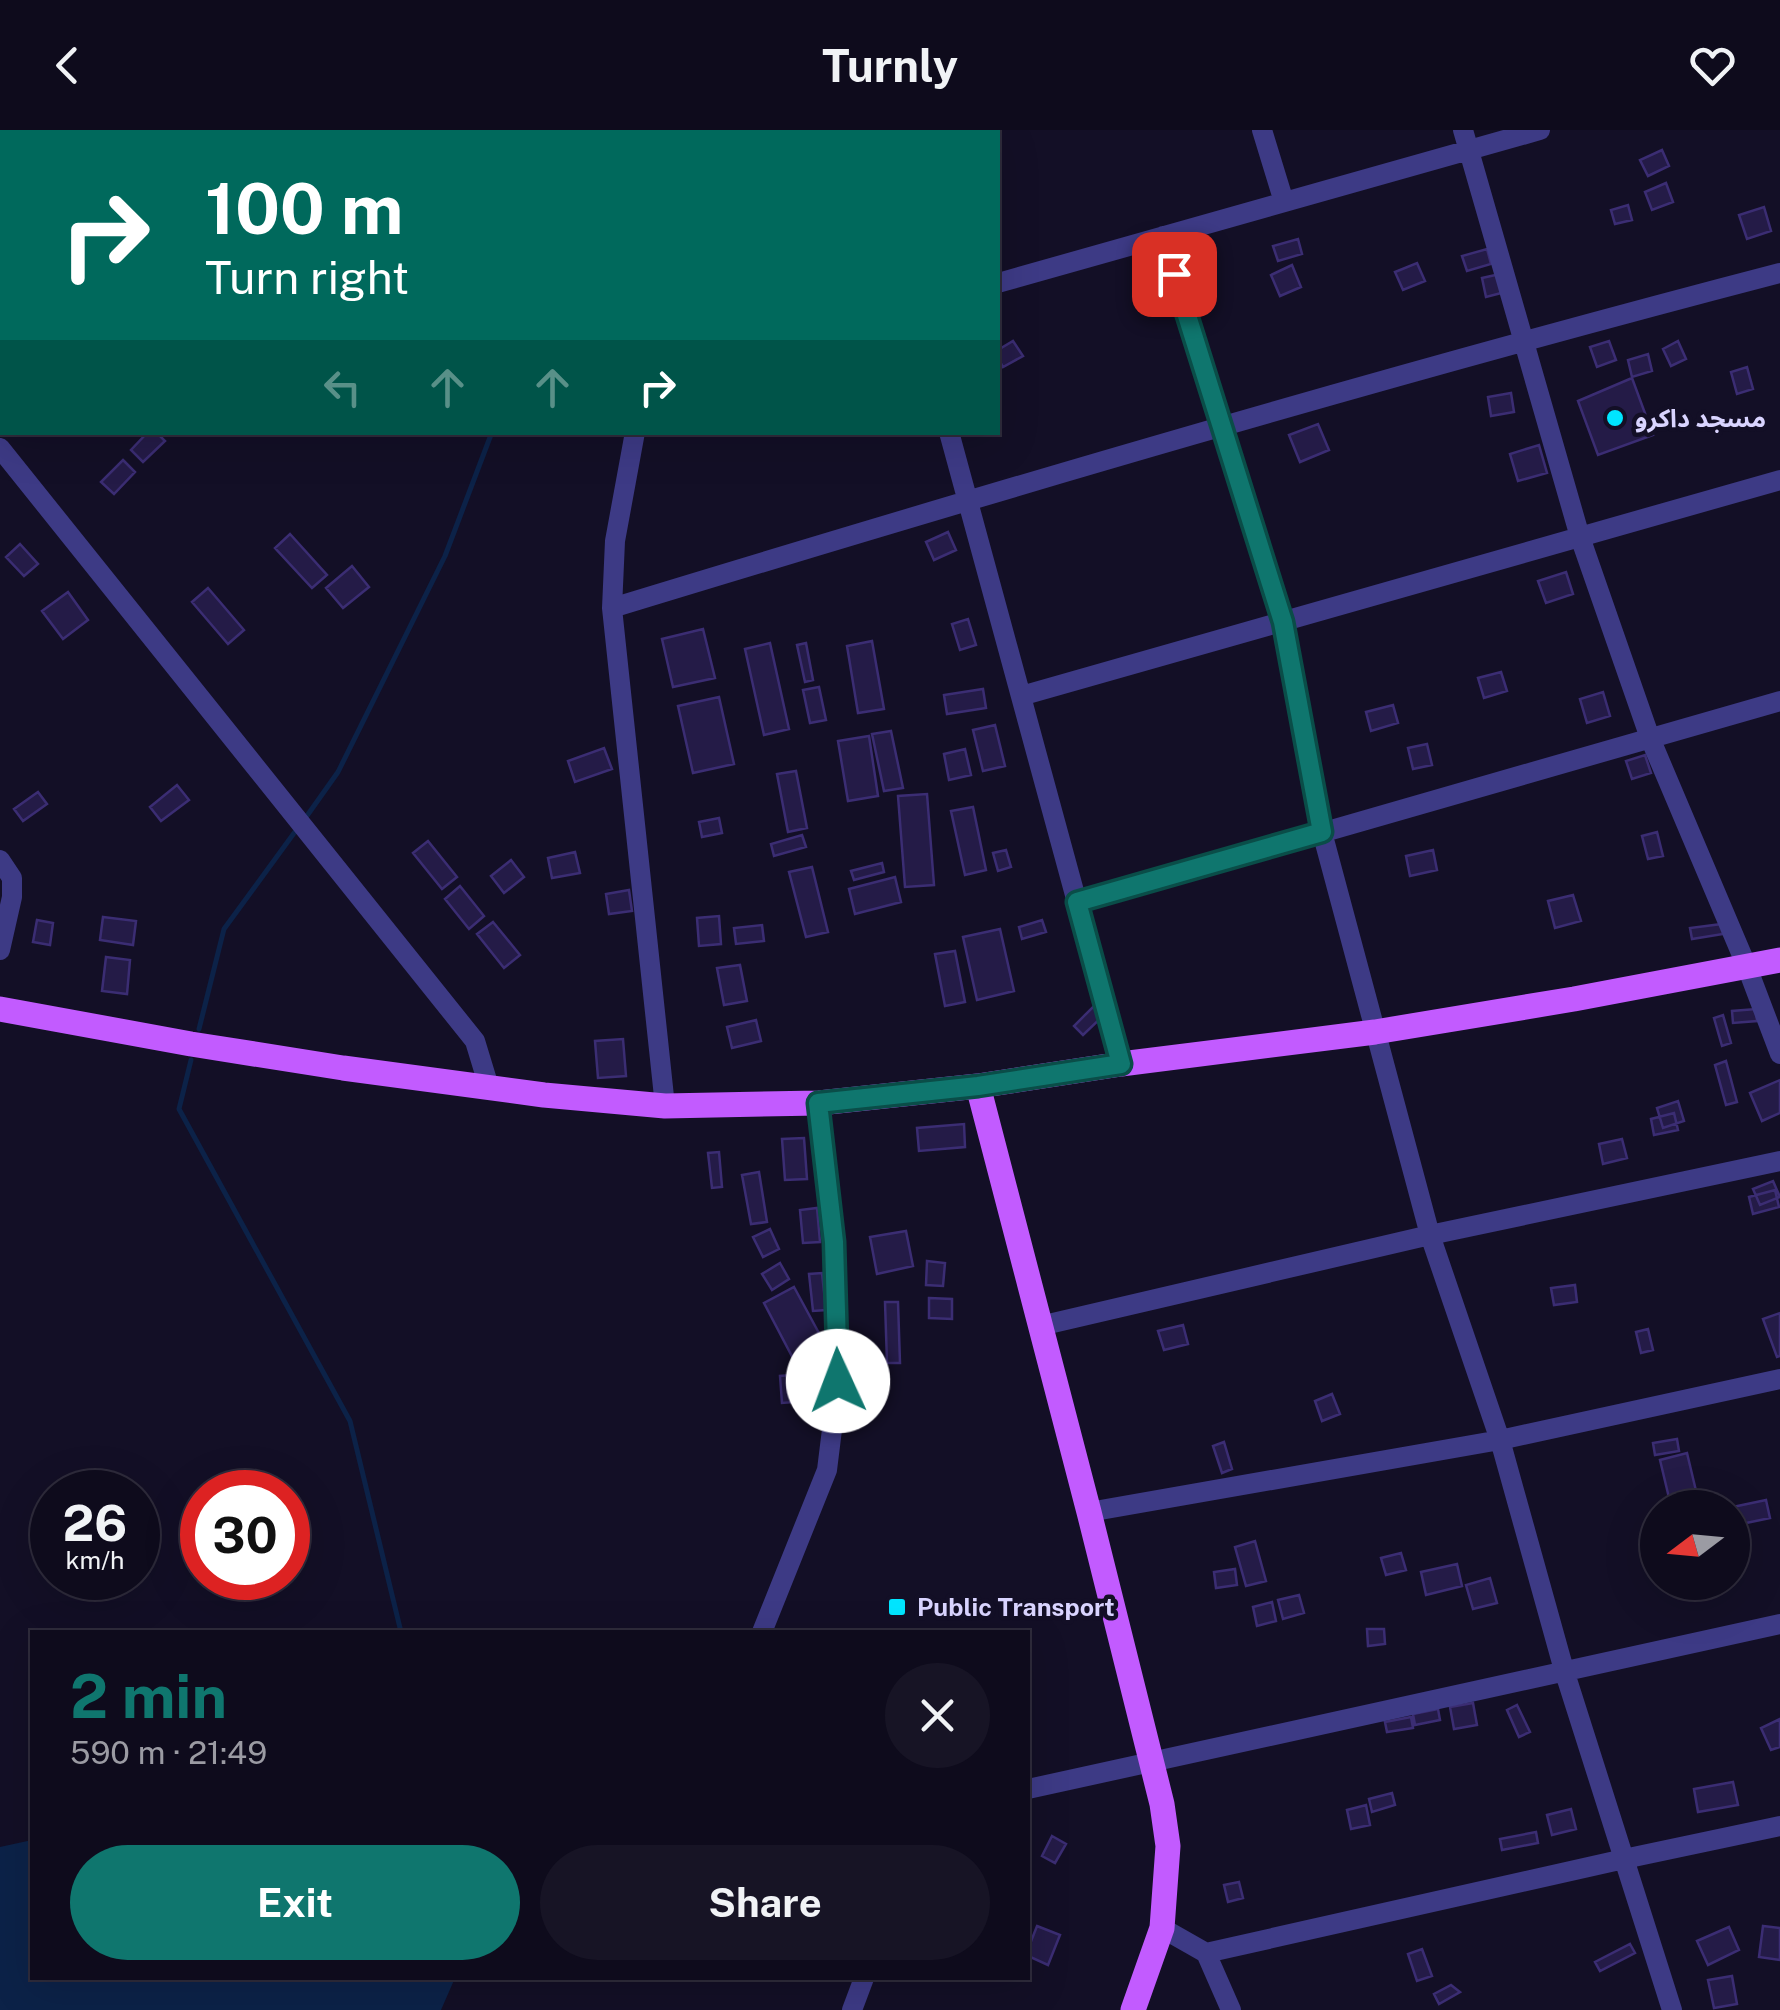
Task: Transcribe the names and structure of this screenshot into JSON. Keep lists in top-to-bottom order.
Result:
{
  "places": {
    "other": ["مسجد داكرو"],
    "transit": ["Public Transport"]
  },
  "north": "left",
  "page": {
    "header": "Turnly",
    "turn": ["100 m", "Turn right"],
    "speed": "26 km/h",
    "limit": "30",
    "heading": ["2 min", "590 m · 21:49"],
    "buttons": ["Exit", "Share"]
  }
}
